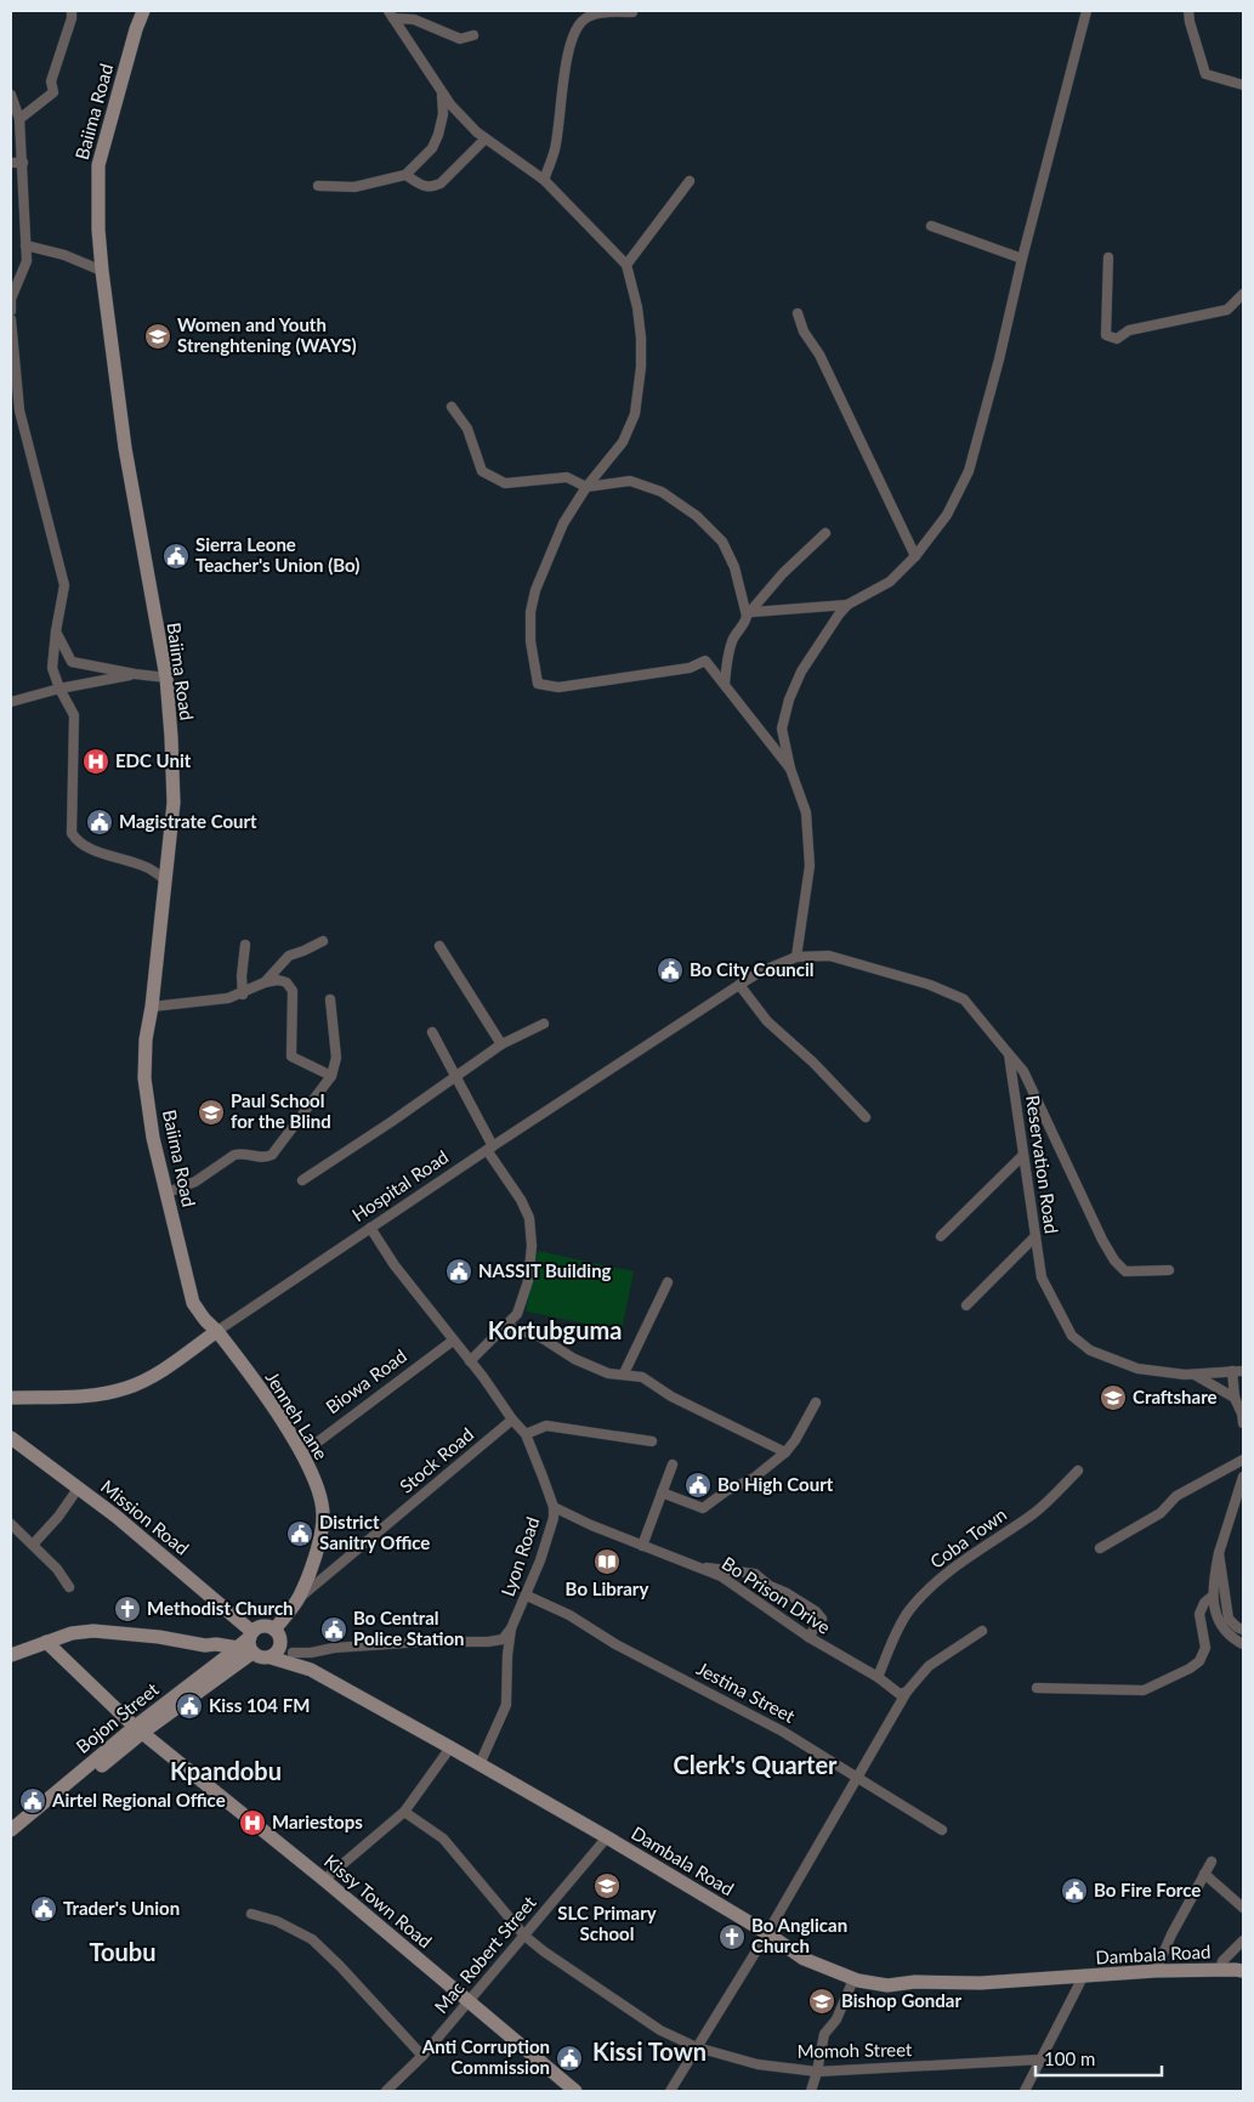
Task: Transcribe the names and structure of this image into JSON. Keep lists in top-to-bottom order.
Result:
{
  "streets": {
    "street": [
      "Baiima Road",
      "Reservation Road",
      "Hospital Road",
      "Biowa Road",
      "Jenneh Lane",
      "Stock Road",
      "Mission Road",
      "Coba Town",
      "Lyon Road",
      "Bo Prison Drive",
      "Jestina Street",
      "Bojon Street",
      "Dambala Road",
      "Kissy Town Road",
      "Mac Robert Street",
      "Momoh Street"
    ]
  },
  "crossings": [
    ["Baiima Road", "Hospital Road"],
    ["Baiima Road", "Jenneh Lane"],
    ["Hospital Road", "Jenneh Lane"],
    ["Hospital Road", "Lyon Road"],
    ["Biowa Road", "Jenneh Lane"],
    ["Biowa Road", "Lyon Road"],
    ["Jenneh Lane", "Stock Road"],
    ["Stock Road", "Lyon Road"],
    ["Mission Road", "Bojon Street"],
    ["Coba Town", "Bo Prison Drive"],
    ["Lyon Road", "Bo Prison Drive"],
    ["Lyon Road", "Jestina Street"],
    ["Lyon Road", "Dambala Road"],
    ["Bojon Street", "Dambala Road"],
    ["Bojon Street", "Kissy Town Road"],
    ["Dambala Road", "Mac Robert Street"],
    ["Kissy Town Road", "Mac Robert Street"],
    ["Mac Robert Street", "Momoh Street"]
  ],
  "districts": [
    "Kortubguma",
    "Clerk's Quarter",
    "Kpandobu",
    "Toubu",
    "Kissi Town"
  ],
  "places": {
    "school or university": [
      "Women and Youth Strenghtening (WAYS)",
      "Paul School for the Blind",
      "Craftshare",
      "SLC Primary School",
      "Bishop Gondar"
    ],
    "public building": [
      "Sierra Leone Teacher's Union (Bo)",
      "Magistrate Court",
      "Bo City Council",
      "NASSIT Building",
      "Bo High Court",
      "District Sanitry Office",
      "Bo Central Police Station",
      "Kiss 104 FM",
      "Airtel Regional Office",
      "Bo Fire Force",
      "Trader's Union",
      "Anti Corruption Commission"
    ],
    "hospital": ["EDC Unit", "Mariestops"],
    "library": ["Bo Library"],
    "church": ["Methodist Church", "Bo Anglican Church"]
  },
  "scale_bar": "100 m"
}
